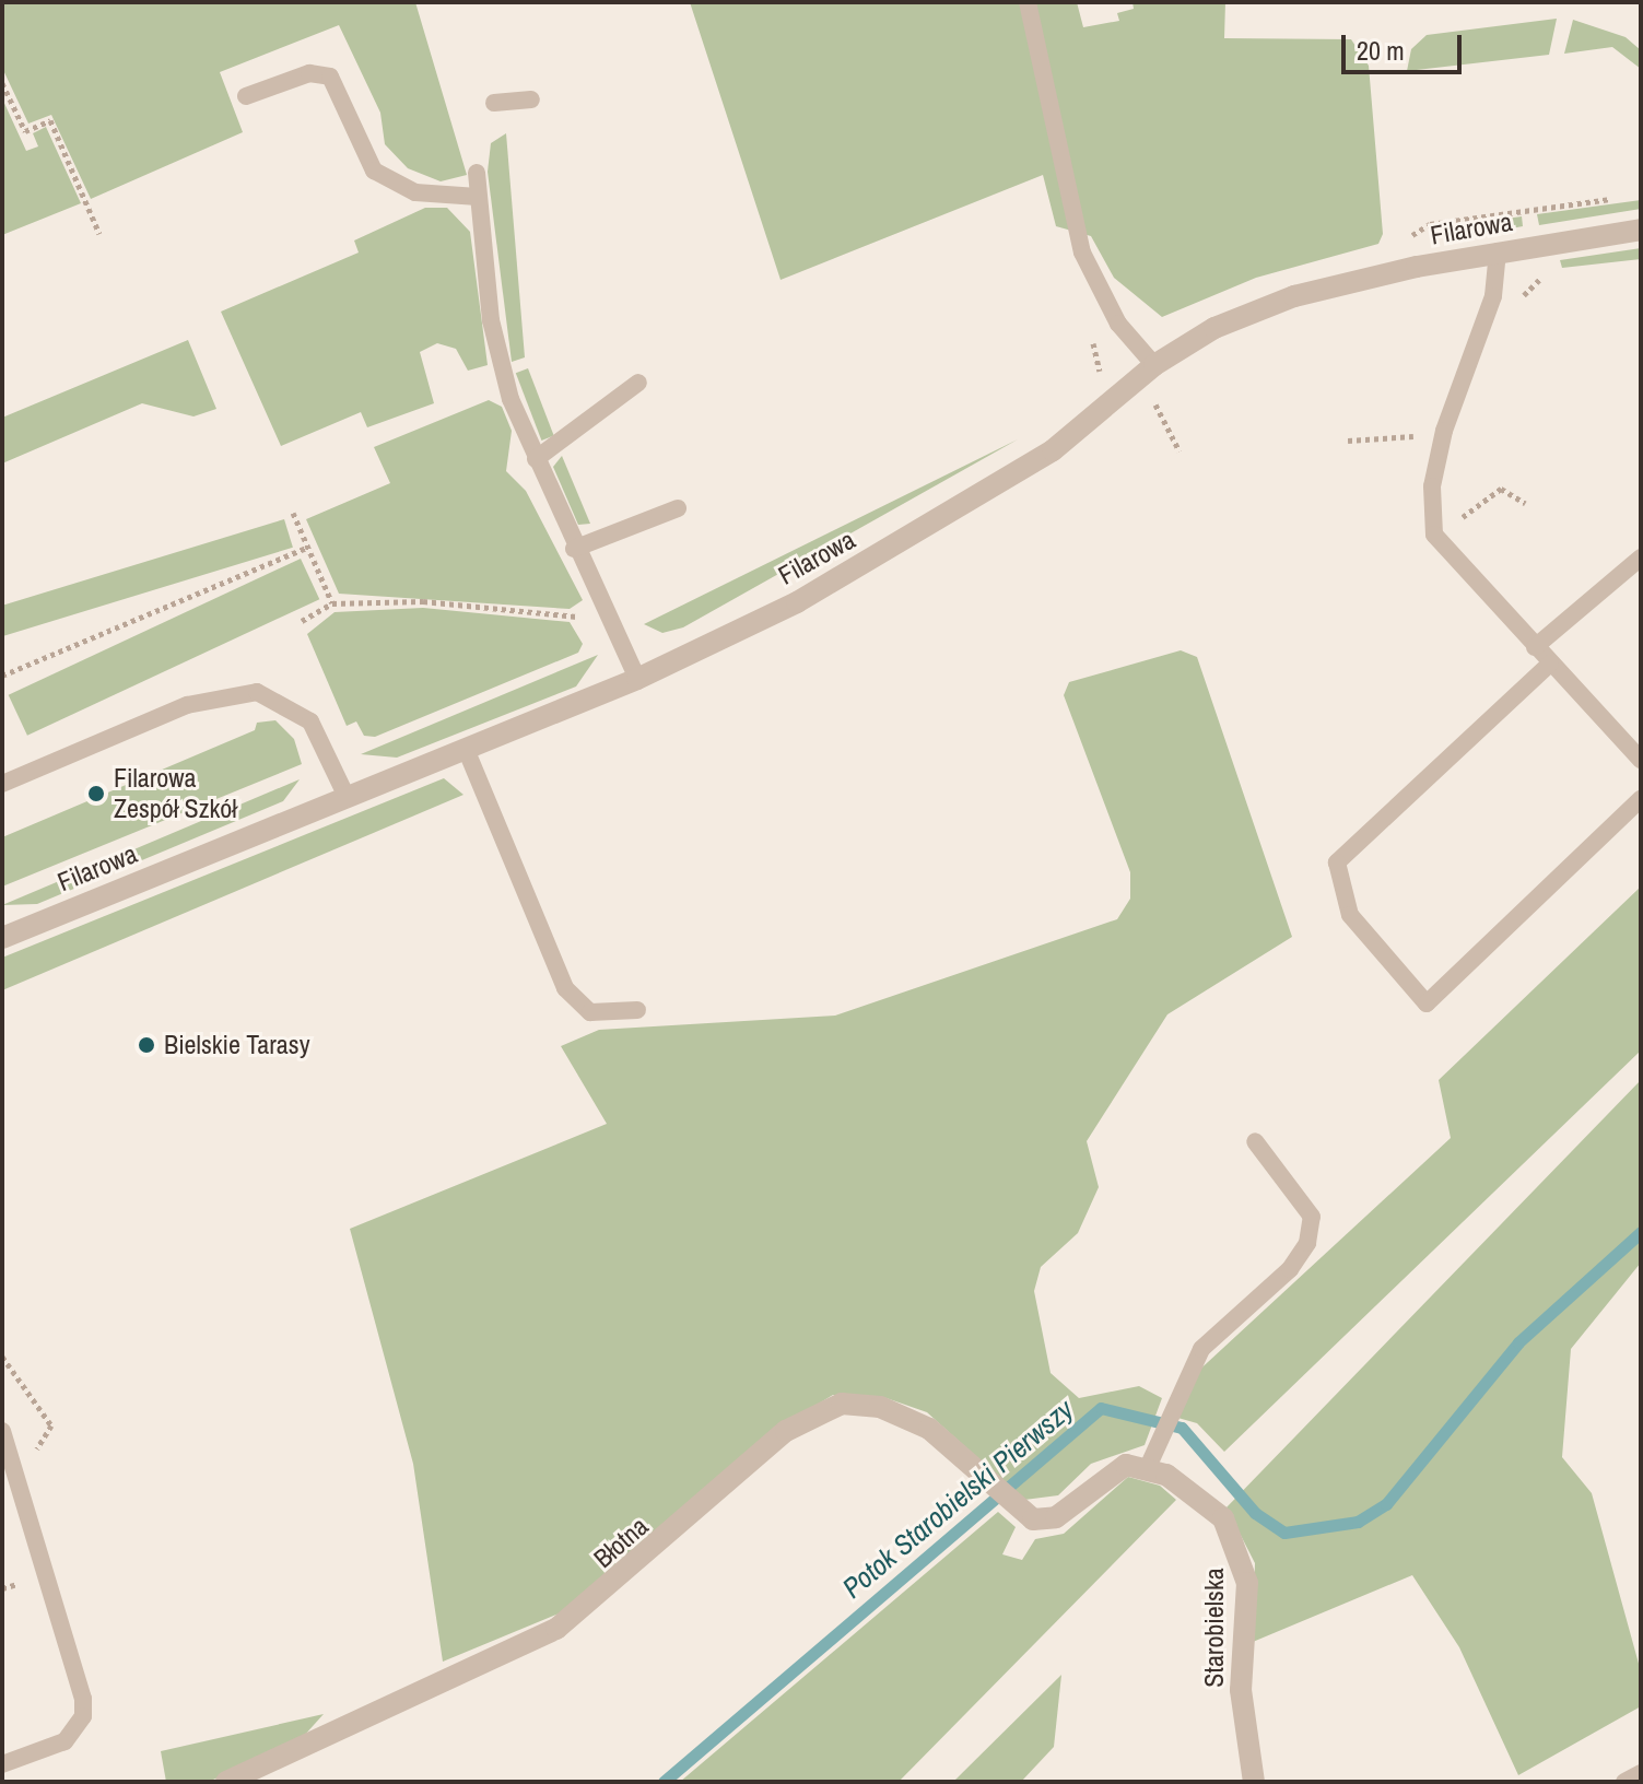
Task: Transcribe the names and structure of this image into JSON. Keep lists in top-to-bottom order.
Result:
{
  "streets": {
    "street": ["Filarowa", "Błotna", "Starobielska"]
  },
  "crossings": [
    ["Błotna", "Starobielska"]
  ],
  "water": ["Potok Starobielski Pierwszy"],
  "places": ["Filarowa Zespół Szkół", "Bielskie Tarasy"],
  "scale_bar": "20 m"
}
